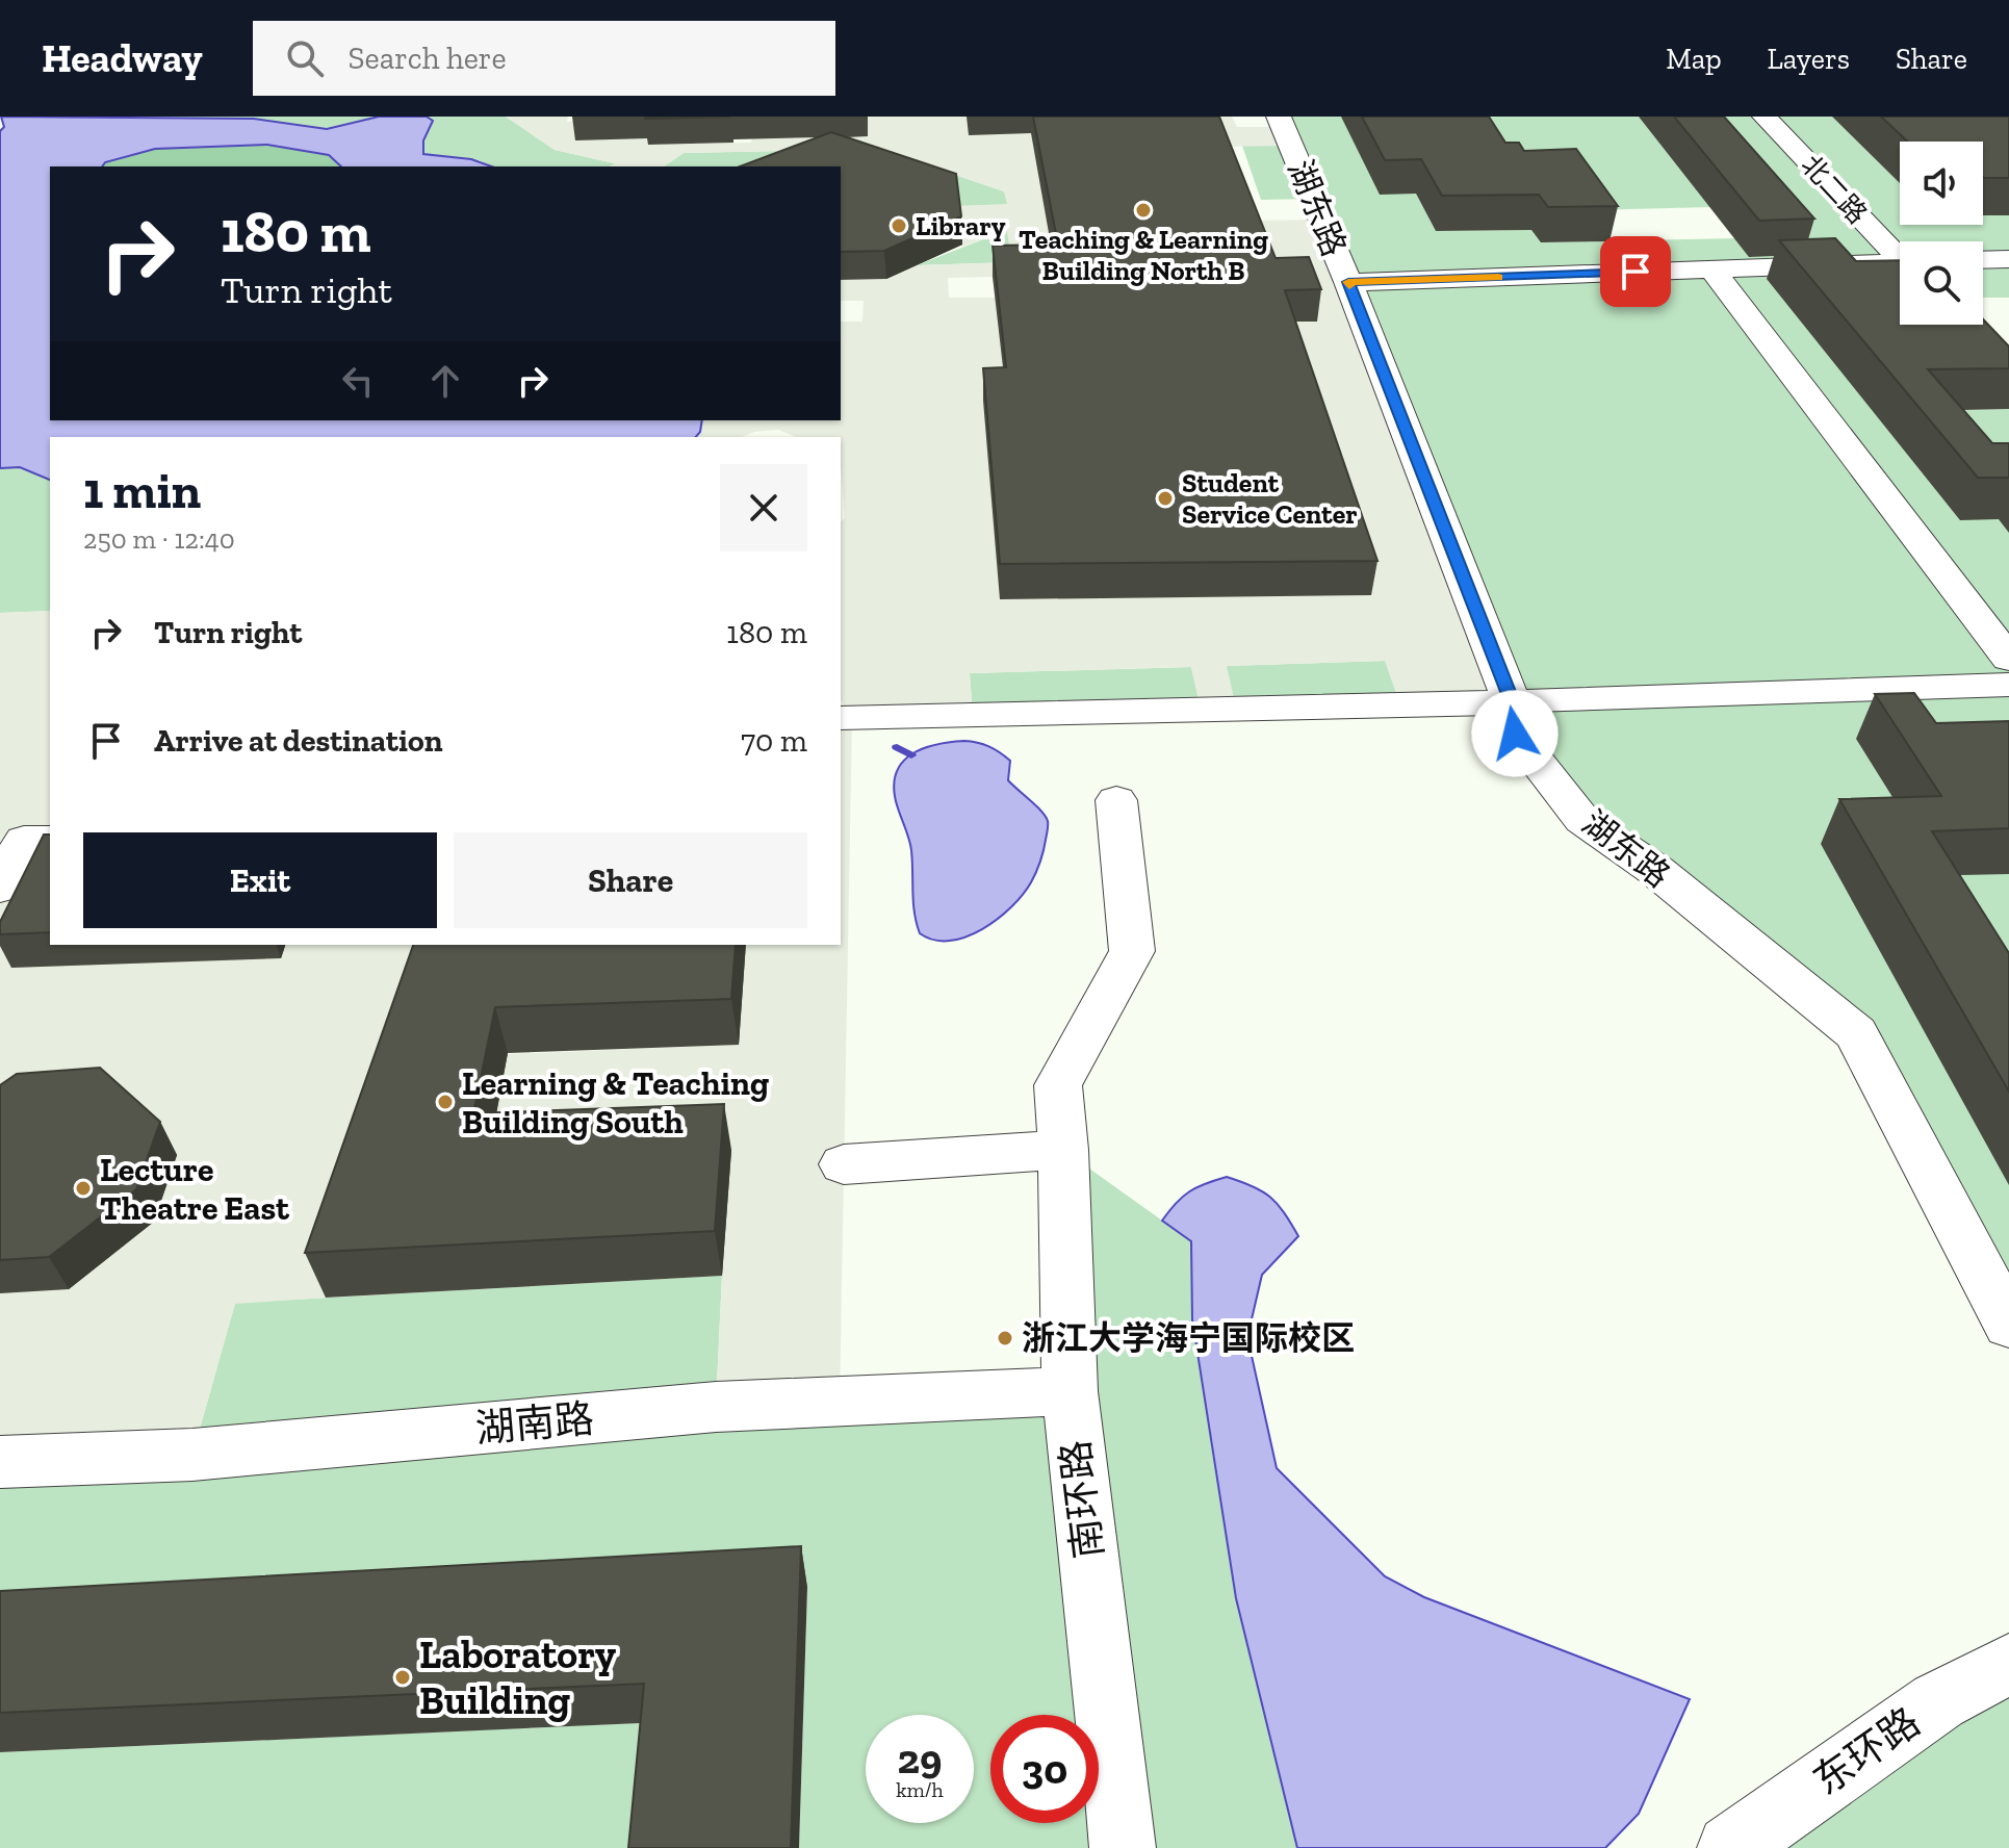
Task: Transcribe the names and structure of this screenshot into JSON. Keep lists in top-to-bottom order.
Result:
{
  "streets": {
    "street": [
      "北二路",
      "湖东路",
      "湖南路",
      "南环路",
      "东环路"
    ]
  },
  "crossings": [
    ["湖南路", "南环路"]
  ],
  "places": [
    "Teaching & Learning Building North B",
    "Library",
    "Student Service Center",
    "Learning & Teaching Building South",
    "Lecture Theatre East",
    "浙江大学海宁国际校区",
    "Laboratory Building"
  ],
  "page": {
    "header": "Headway",
    "search": "Search here",
    "nav": ["Map", "Layers", "Share"],
    "turn": ["180 m", "Turn right"],
    "heading": ["1 min", "250 m · 12:40"],
    "list": [
      {
        "name": "Turn right",
        "value": "180 m"
      },
      {
        "name": "Arrive at destination",
        "value": "70 m"
      }
    ],
    "buttons": ["Exit", "Share"],
    "speed": "29 km/h",
    "limit": "30"
  }
}
